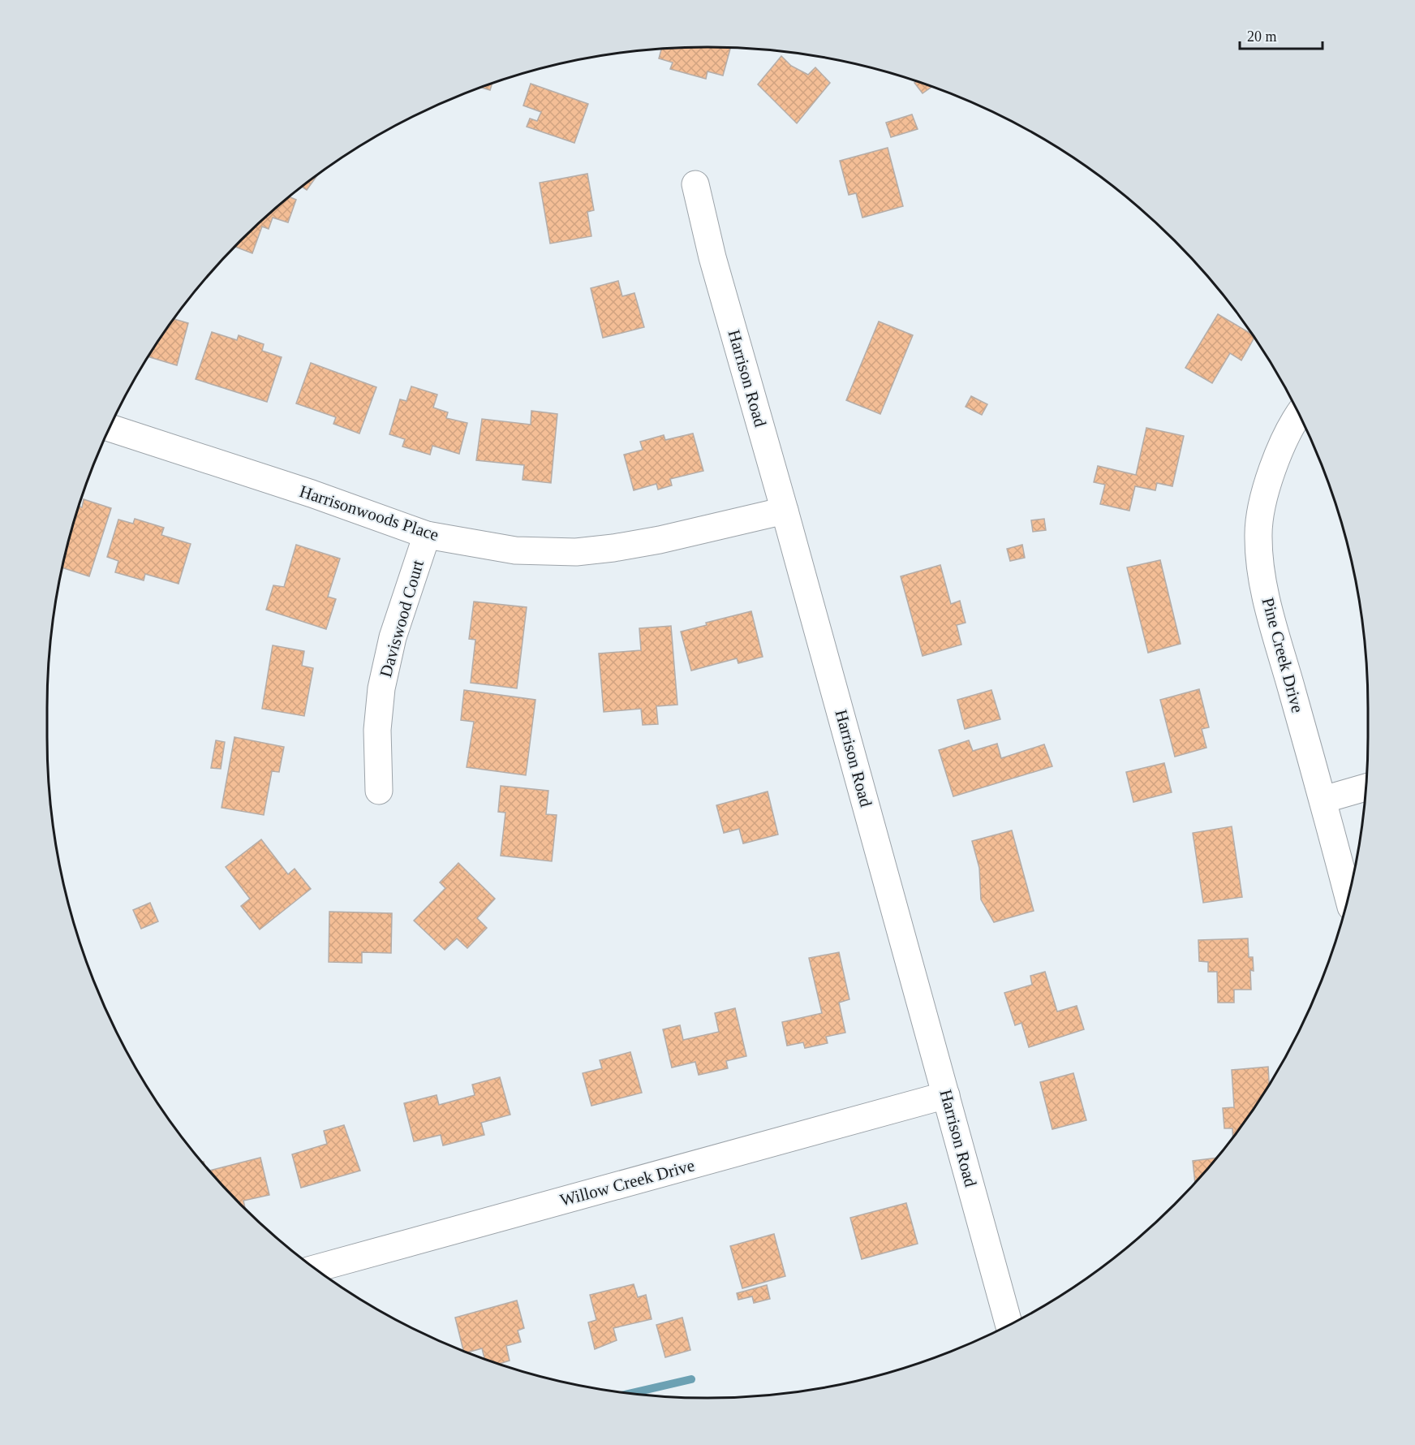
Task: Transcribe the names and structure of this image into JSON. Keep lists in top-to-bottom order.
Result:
{
  "streets": {
    "street": [
      "Harrison Road",
      "Harrisonwoods Place",
      "Daviswood Court",
      "Pine Creek Drive",
      "Willow Creek Drive"
    ]
  },
  "crossings": [
    ["Harrison Road", "Harrisonwoods Place"],
    ["Harrison Road", "Willow Creek Drive"],
    ["Harrisonwoods Place", "Daviswood Court"]
  ],
  "scale_bar": "20 m"
}
